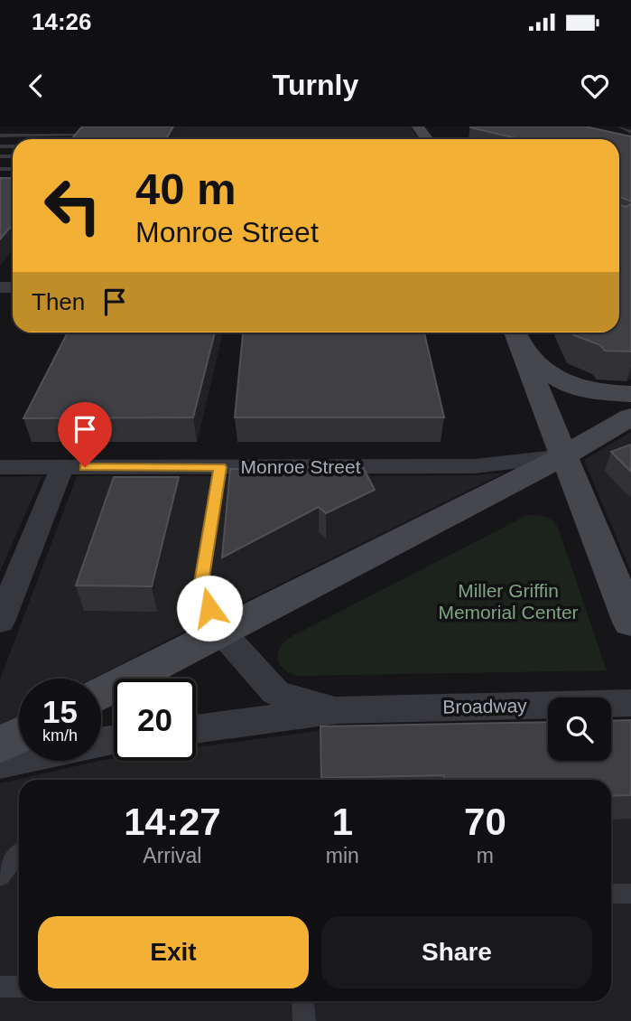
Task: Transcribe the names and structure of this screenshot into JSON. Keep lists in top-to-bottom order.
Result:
{
  "streets": {
    "street": ["Monroe Street", "Broadway"]
  },
  "parks": ["Miller Griffin Memorial Center"],
  "page": {
    "status": "14:26",
    "header": "Turnly",
    "turn": ["40 m", "Monroe Street"],
    "then": "Then",
    "speed": "15 km/h",
    "limit": "20",
    "eta": [
      "14:27",
      "Arrival",
      "1",
      "min",
      "70",
      "m"
    ],
    "buttons": ["Exit", "Share"]
  }
}
